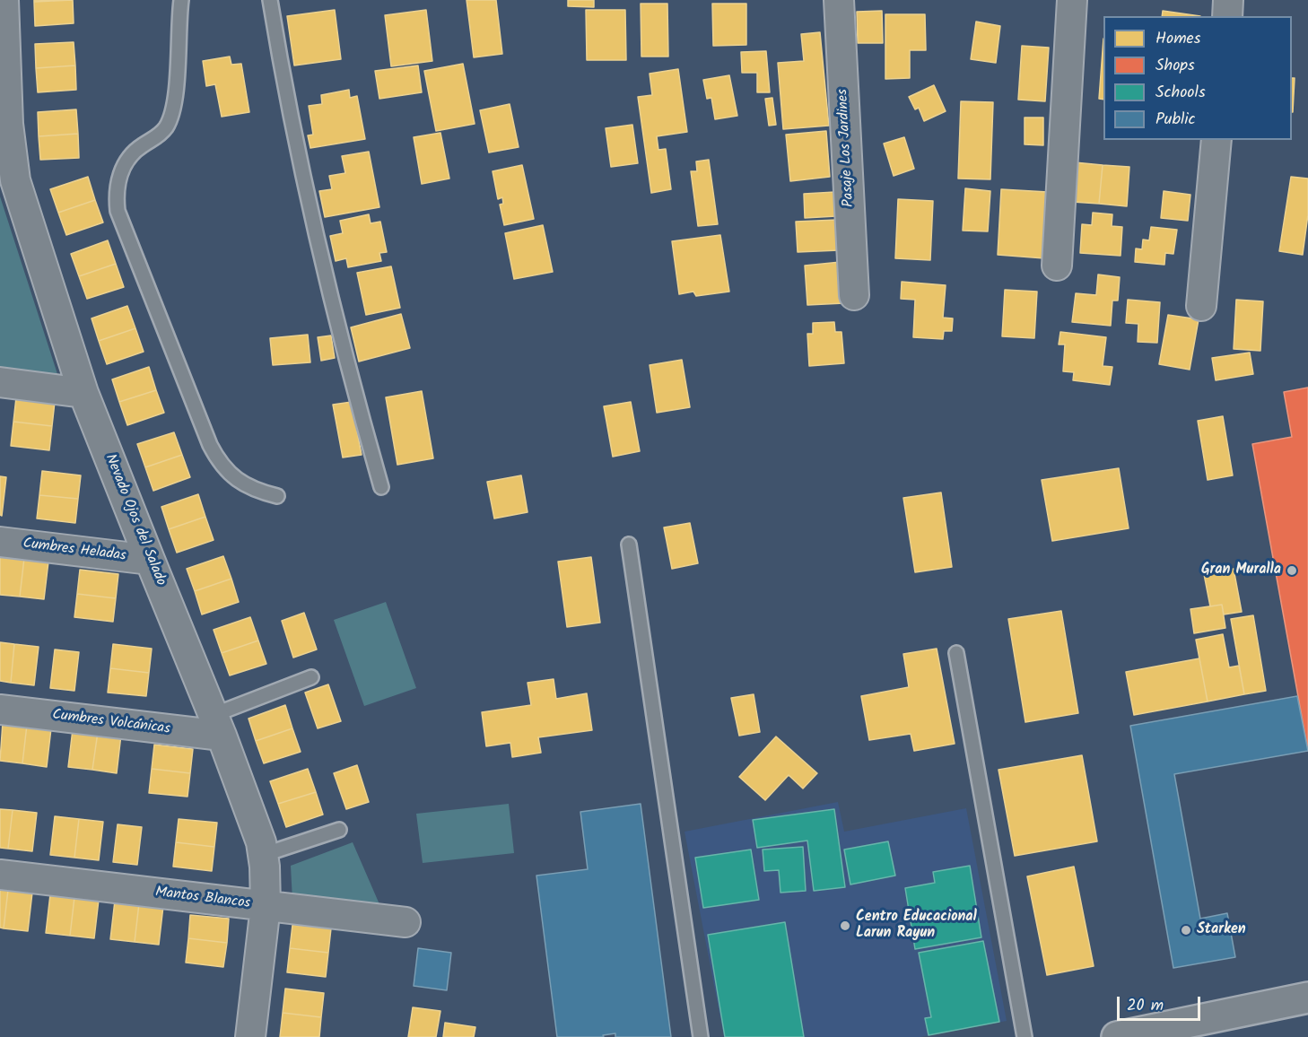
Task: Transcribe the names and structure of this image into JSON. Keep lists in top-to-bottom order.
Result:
{
  "streets": {
    "street": [
      "Pasaje Los Jardines",
      "Nevado Ojos del Salado",
      "Cumbres Heladas",
      "Cumbres Volcánicas",
      "Mantos Blancos"
    ]
  },
  "crossings": [
    ["Nevado Ojos del Salado", "Cumbres Heladas"],
    ["Nevado Ojos del Salado", "Cumbres Volcánicas"],
    ["Nevado Ojos del Salado", "Mantos Blancos"]
  ],
  "places": ["Gran Muralla", "Centro Educacional Larun Rayun", "Starken"],
  "legend": [
    "Homes",
    "Shops",
    "Schools",
    "Public"
  ],
  "scale_bar": "20 m"
}
